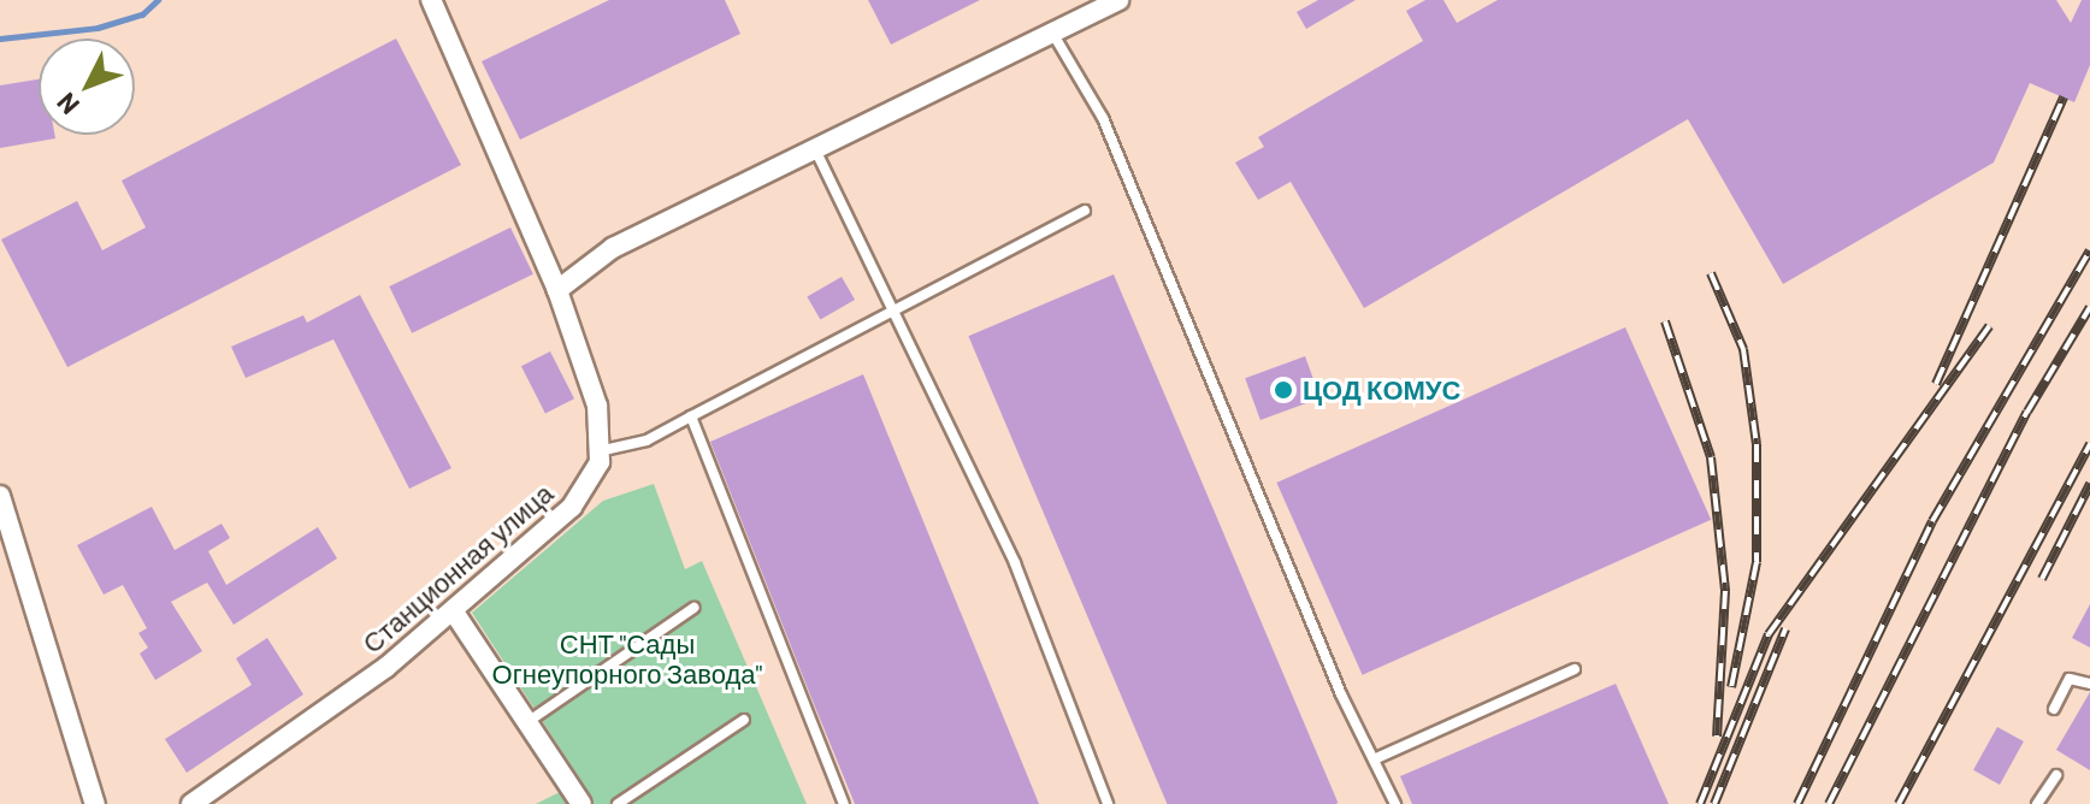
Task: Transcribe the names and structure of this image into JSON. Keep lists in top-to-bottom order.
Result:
{
  "streets": {
    "street": ["Станционная улица"]
  },
  "parks": ["СНТ \"Сады Огнеупорного Завода\""],
  "places": ["ЦОД КОМУС"],
  "north": "bottom left"
}
